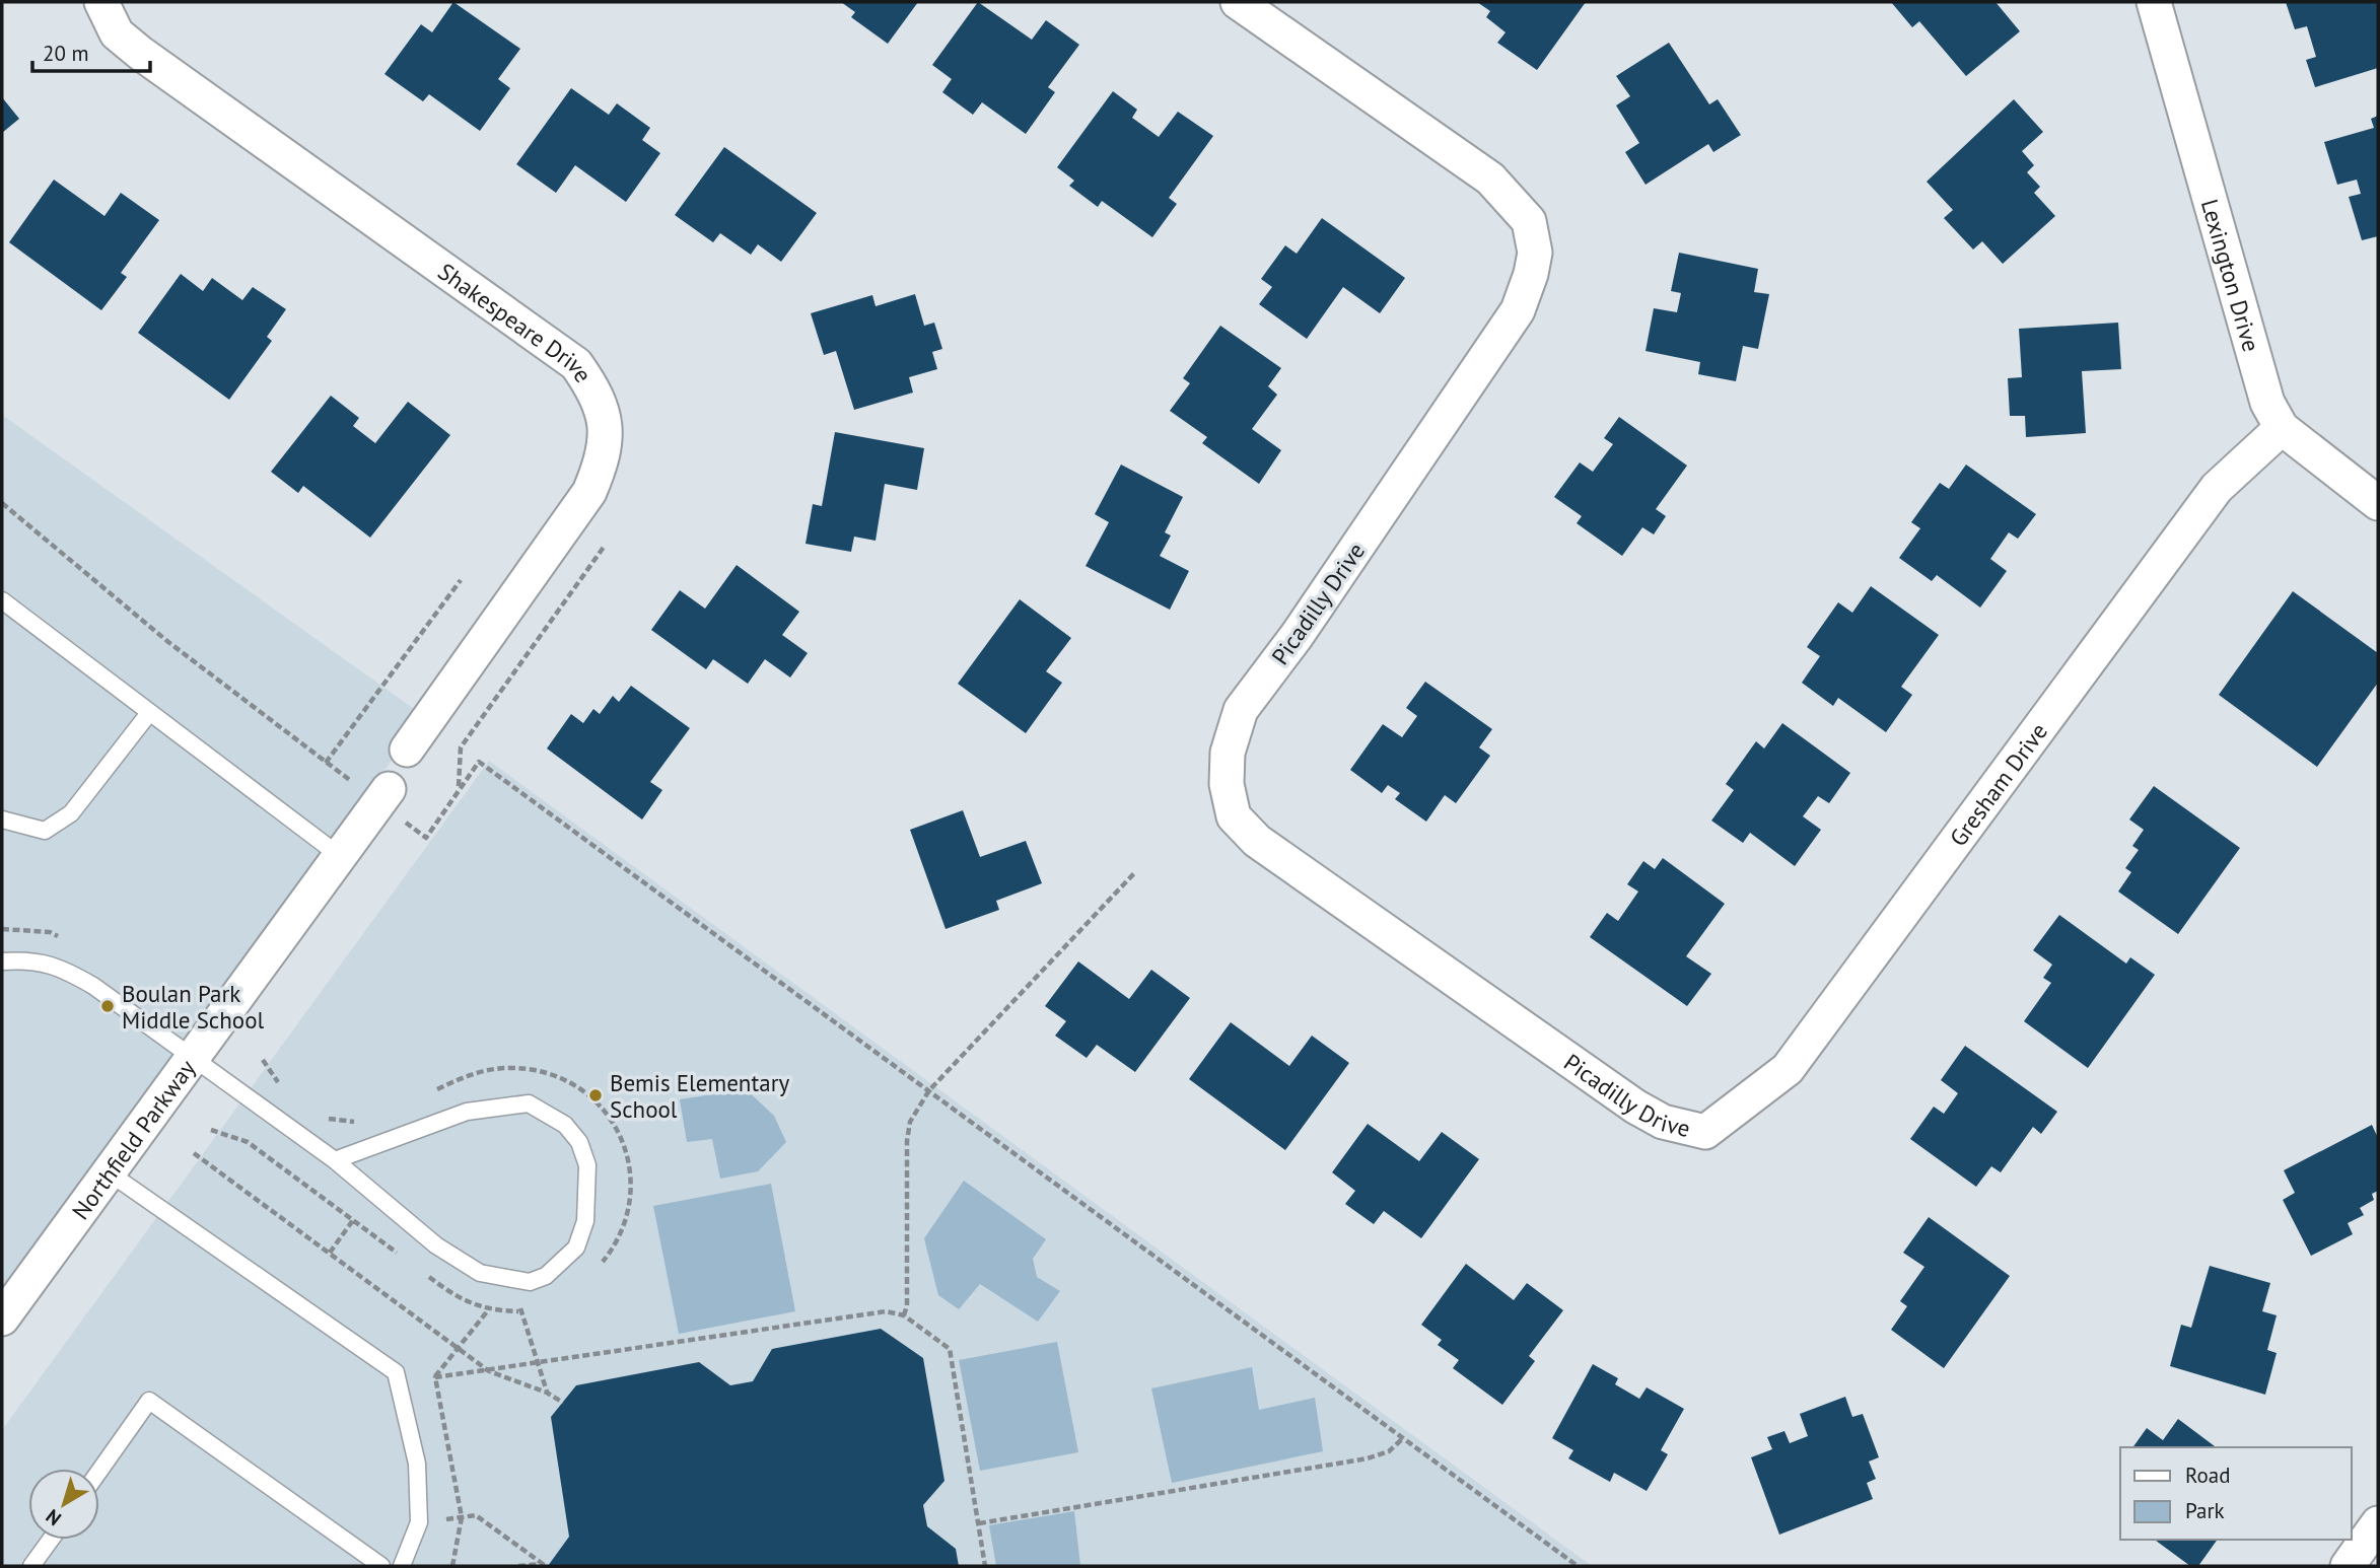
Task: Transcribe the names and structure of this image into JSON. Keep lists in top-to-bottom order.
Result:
{
  "streets": {
    "street": [
      "Lexington Drive",
      "Shakespeare Drive",
      "Picadilly Drive",
      "Gresham Drive",
      "Northfield Parkway"
    ]
  },
  "crossings": [
    ["Lexington Drive", "Gresham Drive"],
    ["Picadilly Drive", "Gresham Drive"]
  ],
  "places": ["Boulan Park Middle School", "Bemis Elementary School"],
  "legend": ["Road", "Park"],
  "scale_bar": "20 m",
  "north": "bottom left"
}
